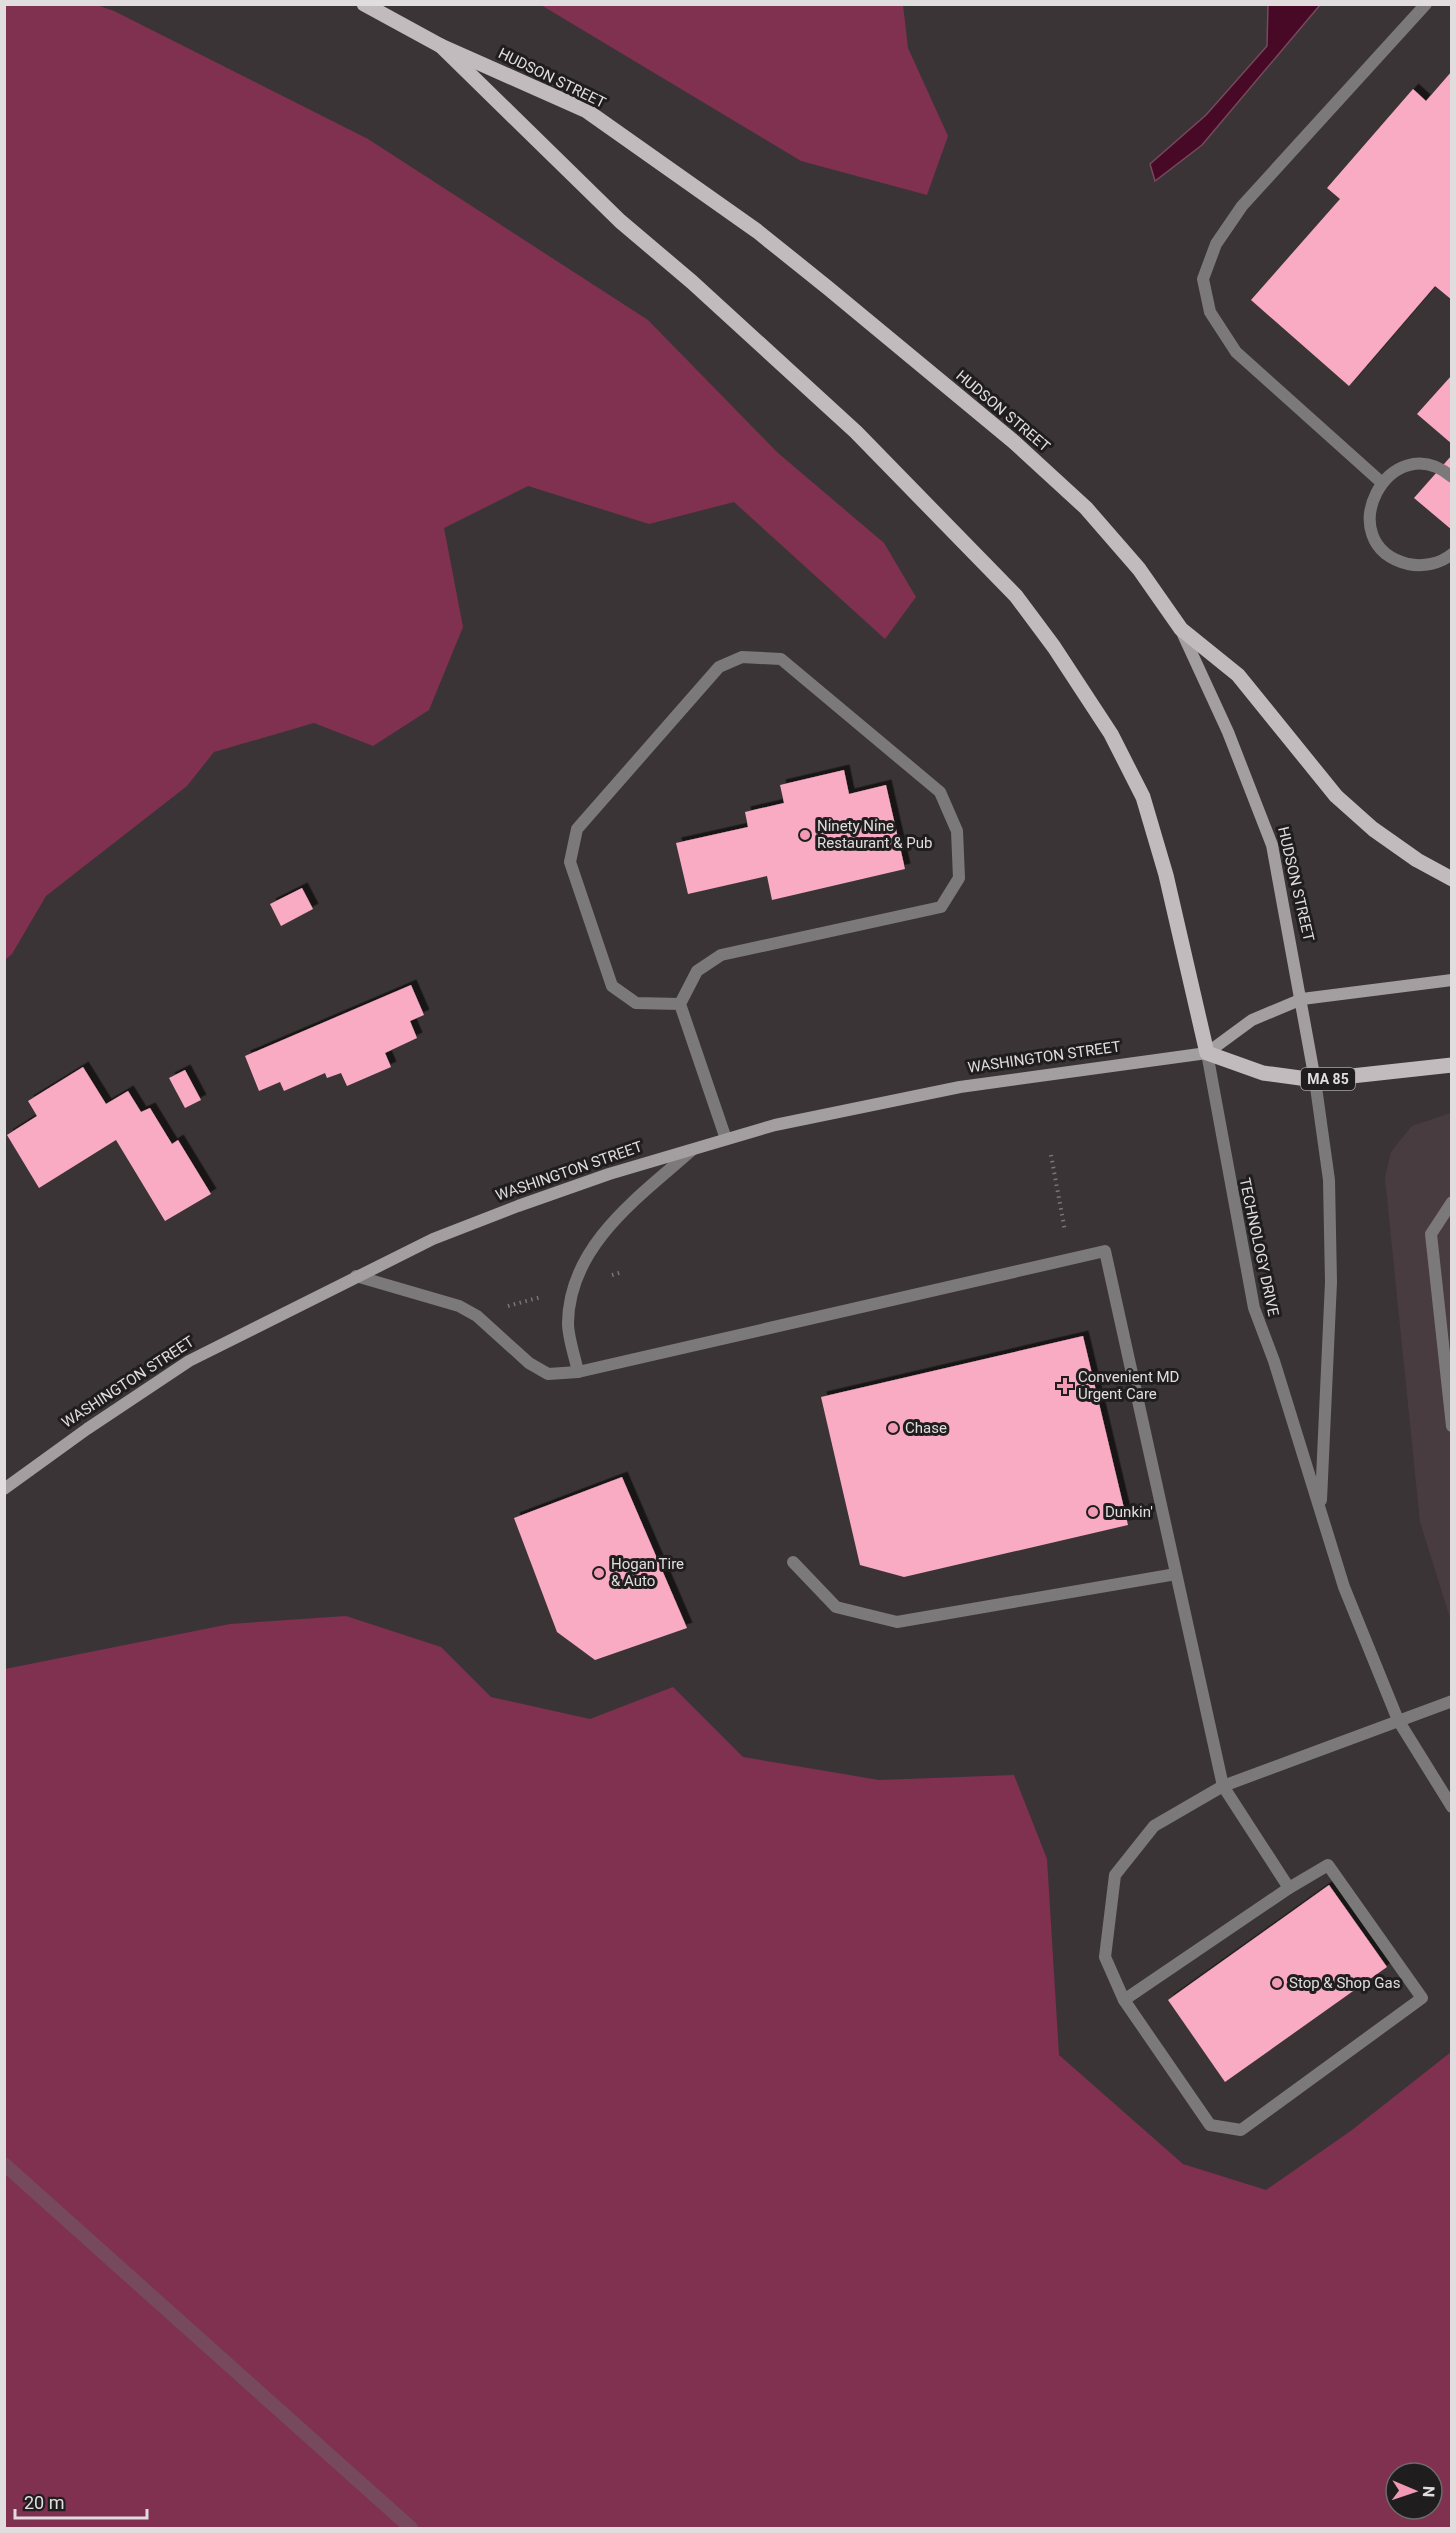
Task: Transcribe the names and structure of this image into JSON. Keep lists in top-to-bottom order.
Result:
{
  "streets": {
    "main road": ["HUDSON STREET", "WASHINGTON STREET", "MA 85"],
    "street": ["TECHNOLOGY DRIVE"]
  },
  "crossings": [
    ["HUDSON STREET", "WASHINGTON STREET"],
    ["HUDSON STREET", "TECHNOLOGY DRIVE"],
    ["WASHINGTON STREET", "TECHNOLOGY DRIVE"]
  ],
  "places": {
    "other": [
      "Ninety Nine Restaurant & Pub",
      "Chase",
      "Dunkin'",
      "Hogan Tire & Auto",
      "Stop & Shop Gas"
    ],
    "health": ["Convenient MD Urgent Care"]
  },
  "scale_bar": "20 m",
  "north": "right"
}
